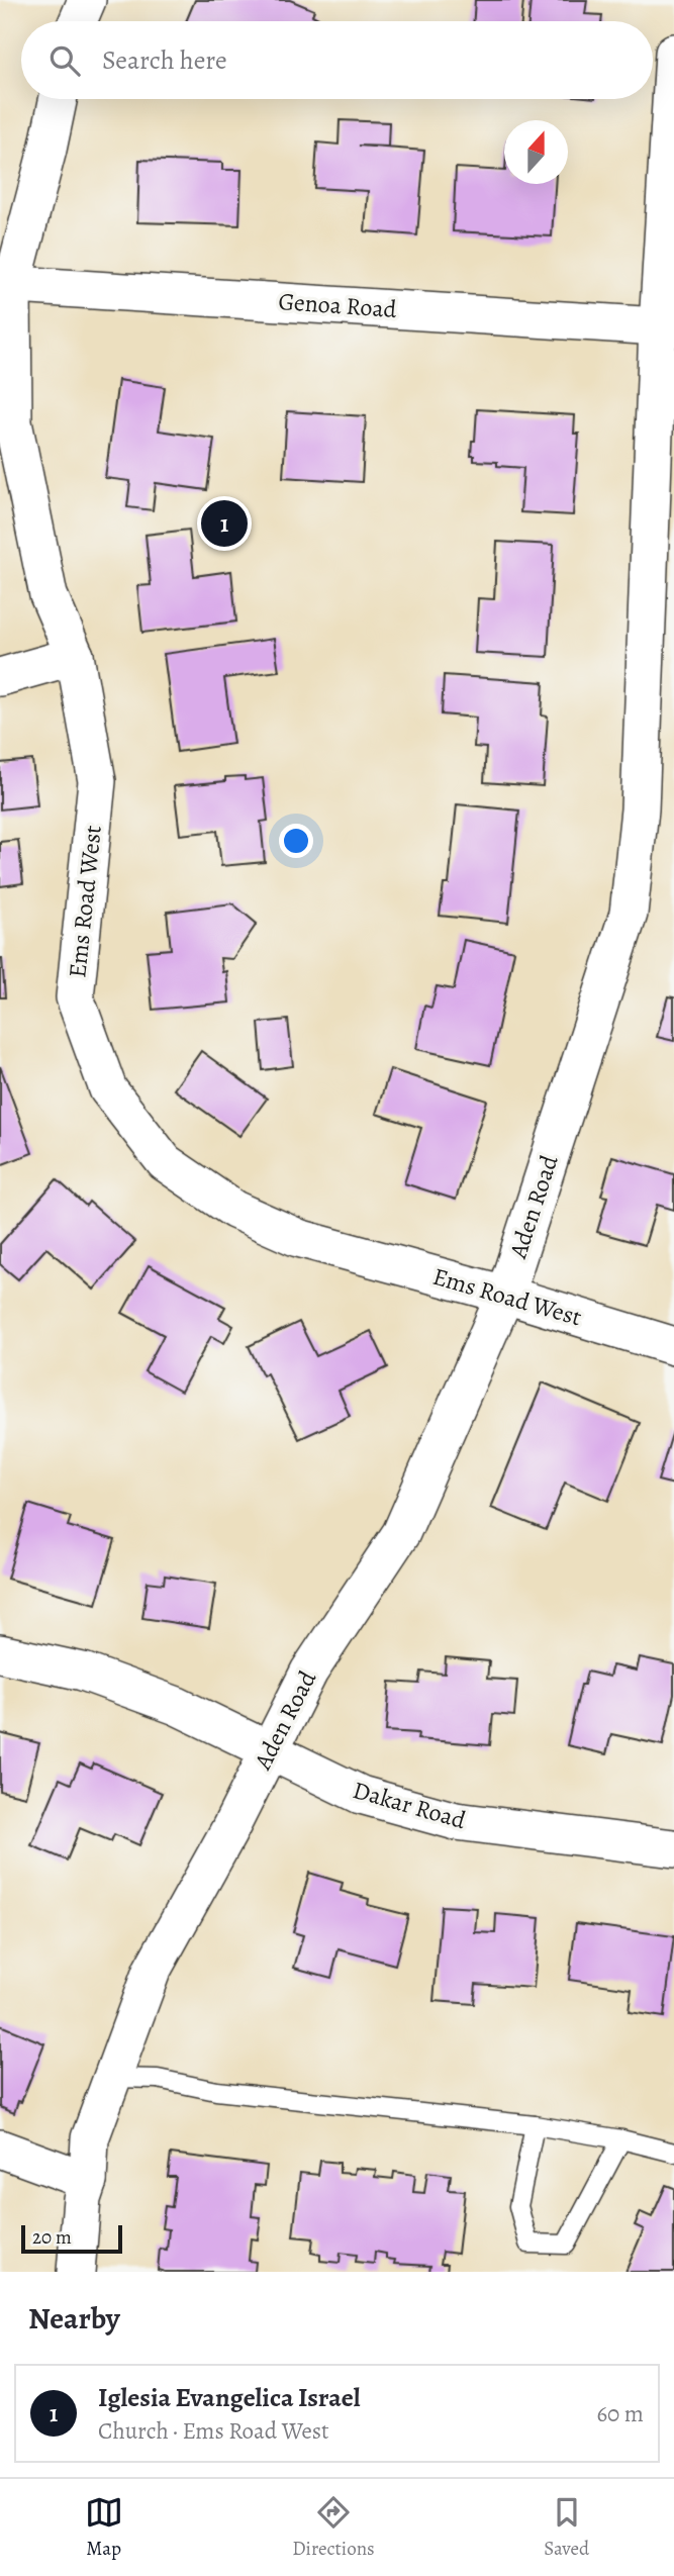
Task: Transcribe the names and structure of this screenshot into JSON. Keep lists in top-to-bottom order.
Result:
{
  "streets": {
    "street": [
      "Genoa Road",
      "Ems Road West",
      "Aden Road",
      "Dakar Road"
    ]
  },
  "crossings": [
    ["Genoa Road", "Ems Road West"],
    ["Genoa Road", "Aden Road"],
    ["Ems Road West", "Aden Road"],
    ["Aden Road", "Dakar Road"]
  ],
  "scale_bar": "20 m",
  "north": "top",
  "page": {
    "search": "Search here",
    "pins": "1",
    "scale": "20 m",
    "heading": "Nearby",
    "list": [
      {
        "mark": "1",
        "name": "Iglesia Evangelica Israel",
        "note": "Church · Ems Road West",
        "value": "60 m"
      }
    ],
    "nav": ["Map", "Directions", "Saved"]
  }
}
